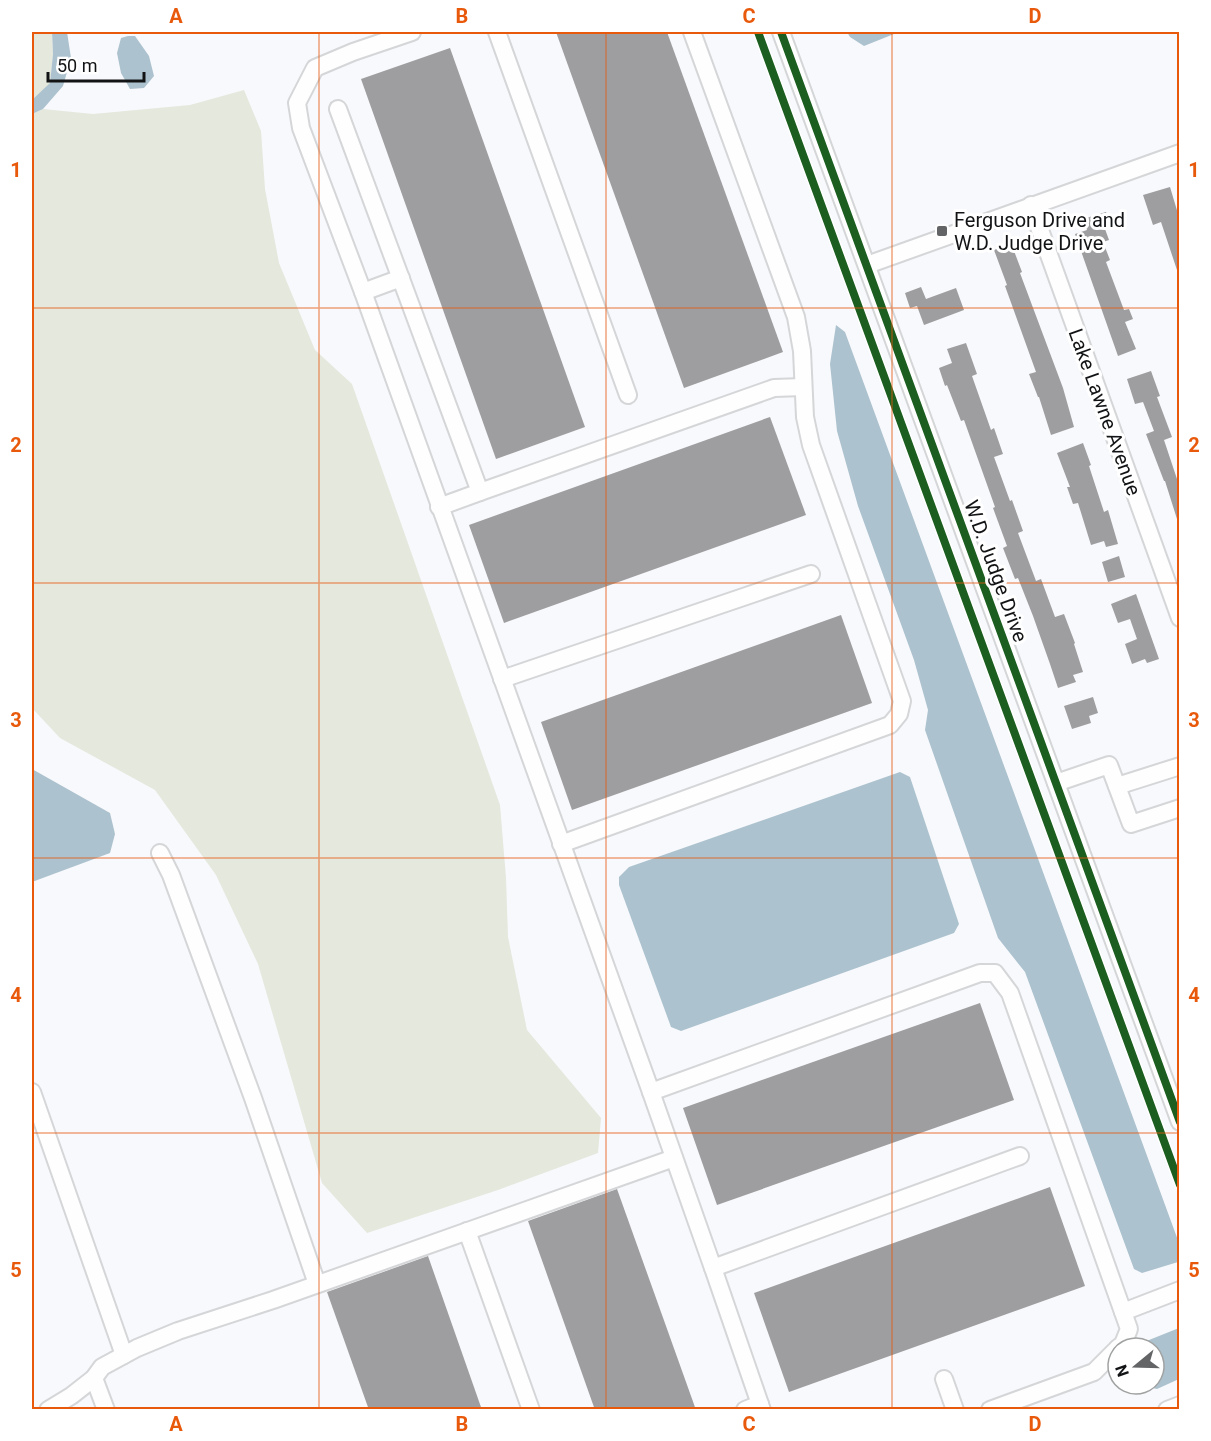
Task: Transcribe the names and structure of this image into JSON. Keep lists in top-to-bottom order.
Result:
{
  "streets": {
    "street": ["Lake Lawne Avenue", "W.D. Judge Drive"]
  },
  "places": {
    "transit": ["Ferguson Drive and W.D. Judge Drive"]
  },
  "scale_bar": "50 m",
  "north": "left",
  "grid": {
    "columns": [
      "A",
      "B",
      "C",
      "D"
    ],
    "rows": [
      "1",
      "2",
      "3",
      "4",
      "5"
    ]
  }
}
